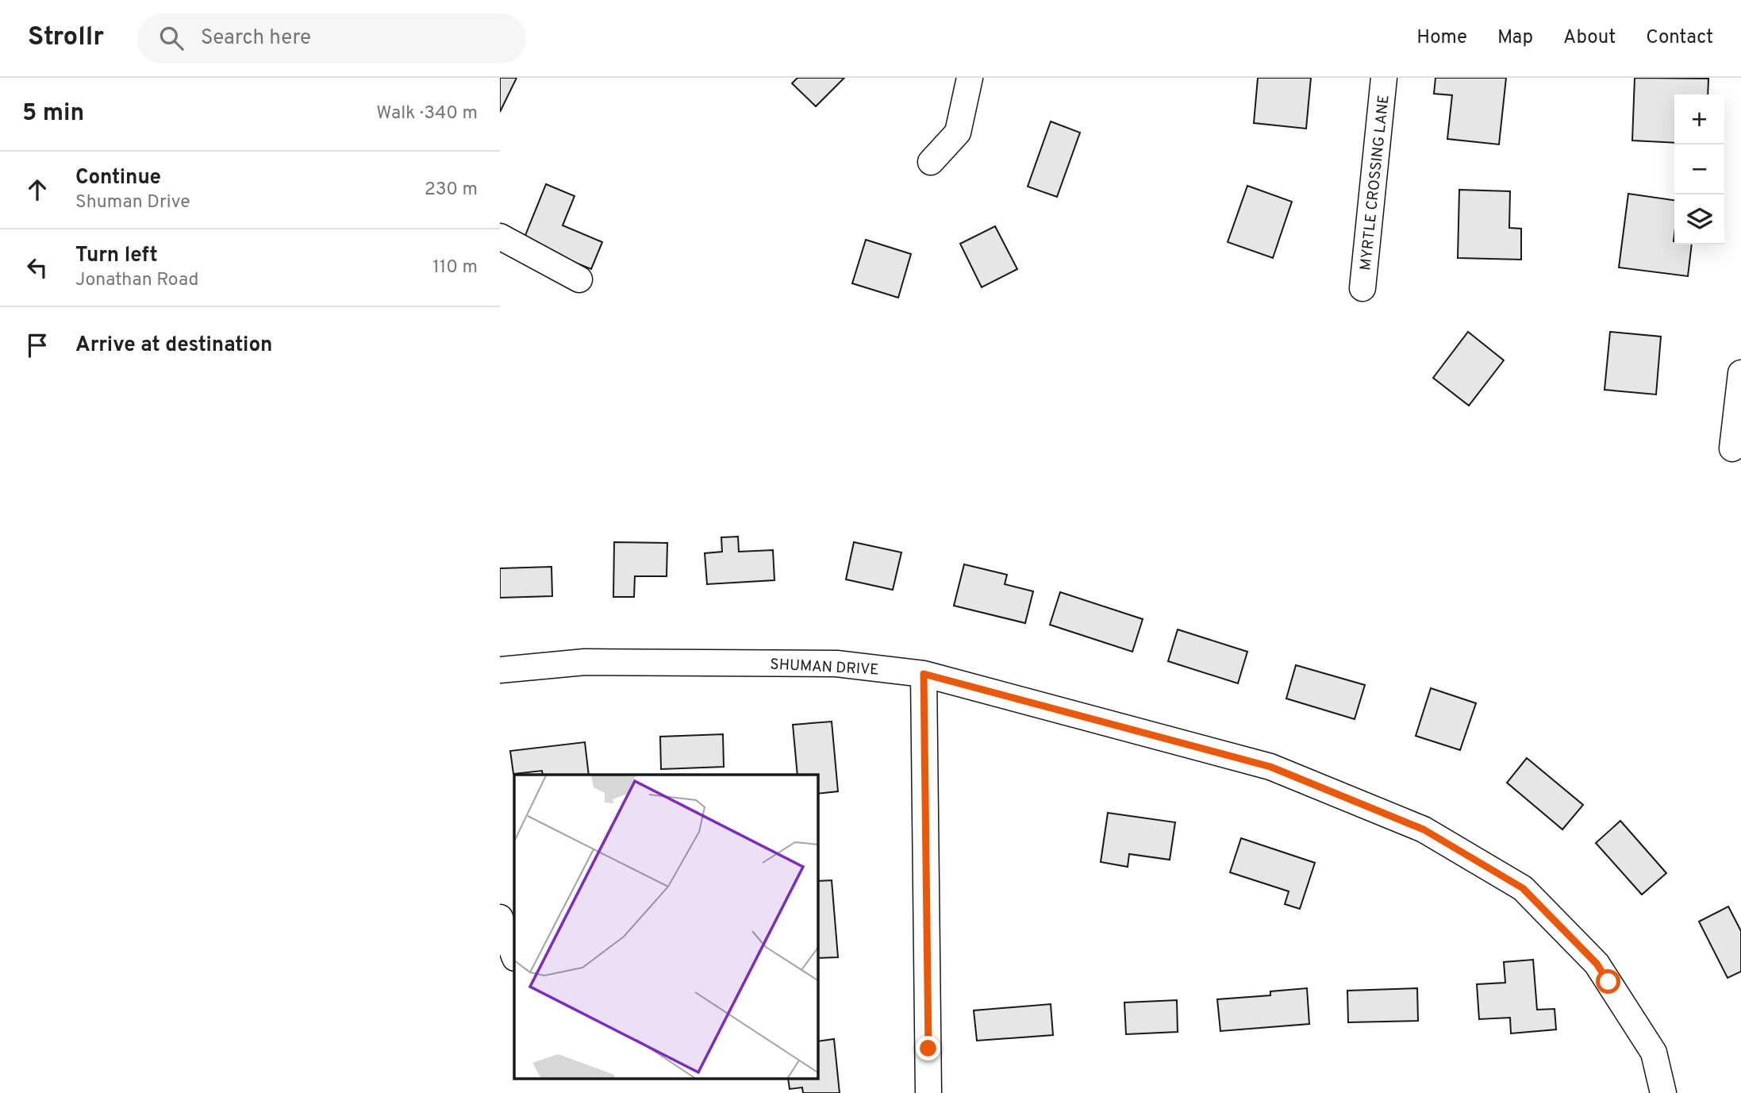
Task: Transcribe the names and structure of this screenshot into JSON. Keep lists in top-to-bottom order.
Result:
{
  "streets": {
    "street": ["MYRTLE CROSSING LANE", "SHUMAN DRIVE"]
  },
  "page": {
    "header": "Strollr",
    "search": "Search here",
    "nav": [
      "Home",
      "Map",
      "About",
      "Contact"
    ],
    "heading": ["5 min", "Walk · 340 m"],
    "map_buttons": ["+", "−"],
    "list": [
      ["Continue", "Shuman Drive", "230 m"],
      ["Turn left", "Jonathan Road", "110 m"],
      "Arrive at destination"
    ]
  }
}
